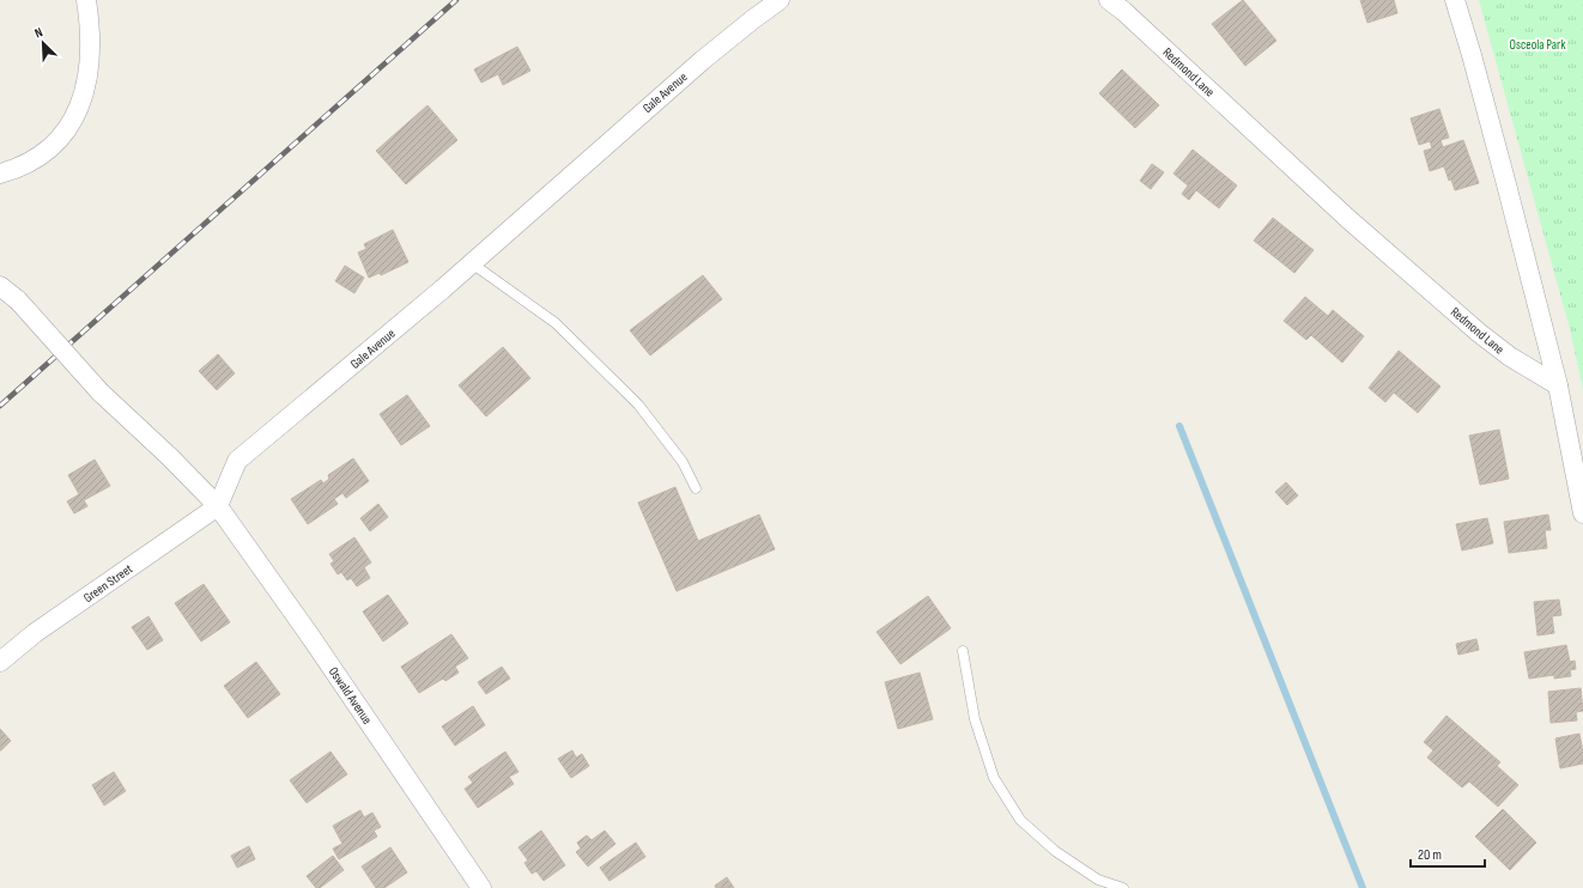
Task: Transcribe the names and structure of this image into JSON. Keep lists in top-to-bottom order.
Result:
{
  "streets": {
    "street": [
      "Redmond Lane",
      "Gale Avenue",
      "Green Street",
      "Oswald Avenue"
    ]
  },
  "crossings": [
    ["Gale Avenue", "Green Street"],
    ["Gale Avenue", "Oswald Avenue"],
    ["Green Street", "Oswald Avenue"]
  ],
  "parks": ["Osceola Park"],
  "scale_bar": "20 m",
  "north": "top left"
}
